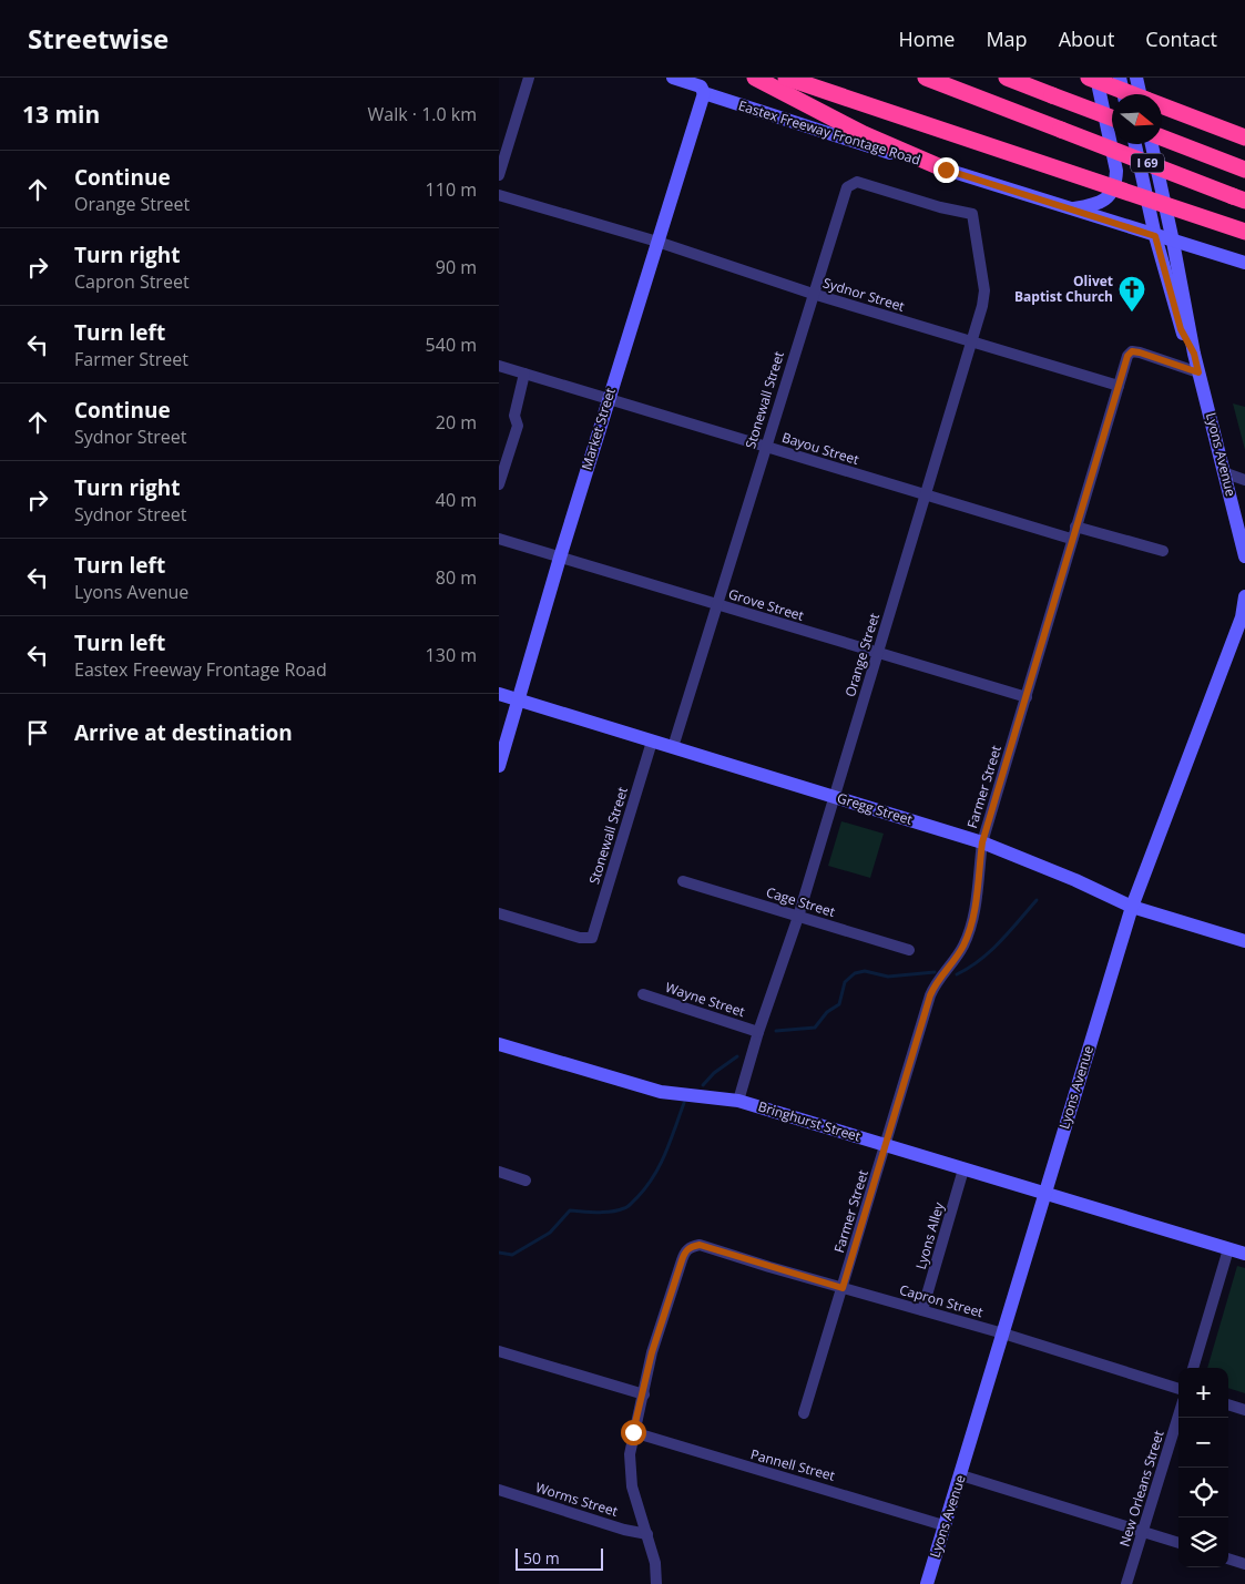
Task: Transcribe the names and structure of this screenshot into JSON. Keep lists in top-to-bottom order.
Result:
{
  "streets": {
    "highway": ["I 69"],
    "street": [
      "Eastex Freeway Frontage Road",
      "Sydnor Street",
      "Stonewall Street",
      "Market Street",
      "Bayou Street",
      "Lyons Avenue",
      "Grove Street",
      "Orange Street",
      "Farmer Street",
      "Gregg Street",
      "Cage Street",
      "Wayne Street",
      "Bringhurst Street",
      "Lyons Alley",
      "Capron Street",
      "Pannell Street",
      "New Orleans Street",
      "Worms Street"
    ]
  },
  "crossings": [
    ["Eastex Freeway Frontage Road", "Market Street"],
    ["Eastex Freeway Frontage Road", "Lyons Avenue"],
    ["Sydnor Street", "Stonewall Street"],
    ["Sydnor Street", "Market Street"],
    ["Sydnor Street", "Orange Street"],
    ["Sydnor Street", "Farmer Street"],
    ["Stonewall Street", "Bayou Street"],
    ["Stonewall Street", "Grove Street"],
    ["Stonewall Street", "Orange Street"],
    ["Stonewall Street", "Gregg Street"],
    ["Market Street", "Bayou Street"],
    ["Market Street", "Grove Street"],
    ["Market Street", "Gregg Street"],
    ["Bayou Street", "Orange Street"],
    ["Bayou Street", "Farmer Street"],
    ["Lyons Avenue", "Gregg Street"],
    ["Lyons Avenue", "Bringhurst Street"],
    ["Lyons Avenue", "Capron Street"],
    ["Lyons Avenue", "Pannell Street"],
    ["Grove Street", "Orange Street"],
    ["Grove Street", "Farmer Street"],
    ["Orange Street", "Gregg Street"],
    ["Orange Street", "Cage Street"],
    ["Orange Street", "Wayne Street"],
    ["Orange Street", "Bringhurst Street"],
    ["Farmer Street", "Gregg Street"],
    ["Farmer Street", "Bringhurst Street"],
    ["Farmer Street", "Capron Street"],
    ["Bringhurst Street", "Lyons Alley"],
    ["Lyons Alley", "Capron Street"]
  ],
  "places": {
    "church": ["Olivet Baptist Church"]
  },
  "scale_bar": "50 m",
  "north": "right",
  "page": {
    "header": "Streetwise",
    "nav": [
      "Home",
      "Map",
      "About",
      "Contact"
    ],
    "heading": ["13 min", "Walk · 1.0 km"],
    "list": [
      ["Continue", "Orange Street", "110 m"],
      ["Turn right", "Capron Street", "90 m"],
      ["Turn left", "Farmer Street", "540 m"],
      ["Continue", "Sydnor Street", "20 m"],
      ["Turn right", "Sydnor Street", "40 m"],
      ["Turn left", "Lyons Avenue", "80 m"],
      ["Turn left", "Eastex Freeway Frontage Road", "130 m"],
      "Arrive at destination"
    ],
    "map_buttons": ["+", "−"],
    "scale": "50 m"
  }
}
